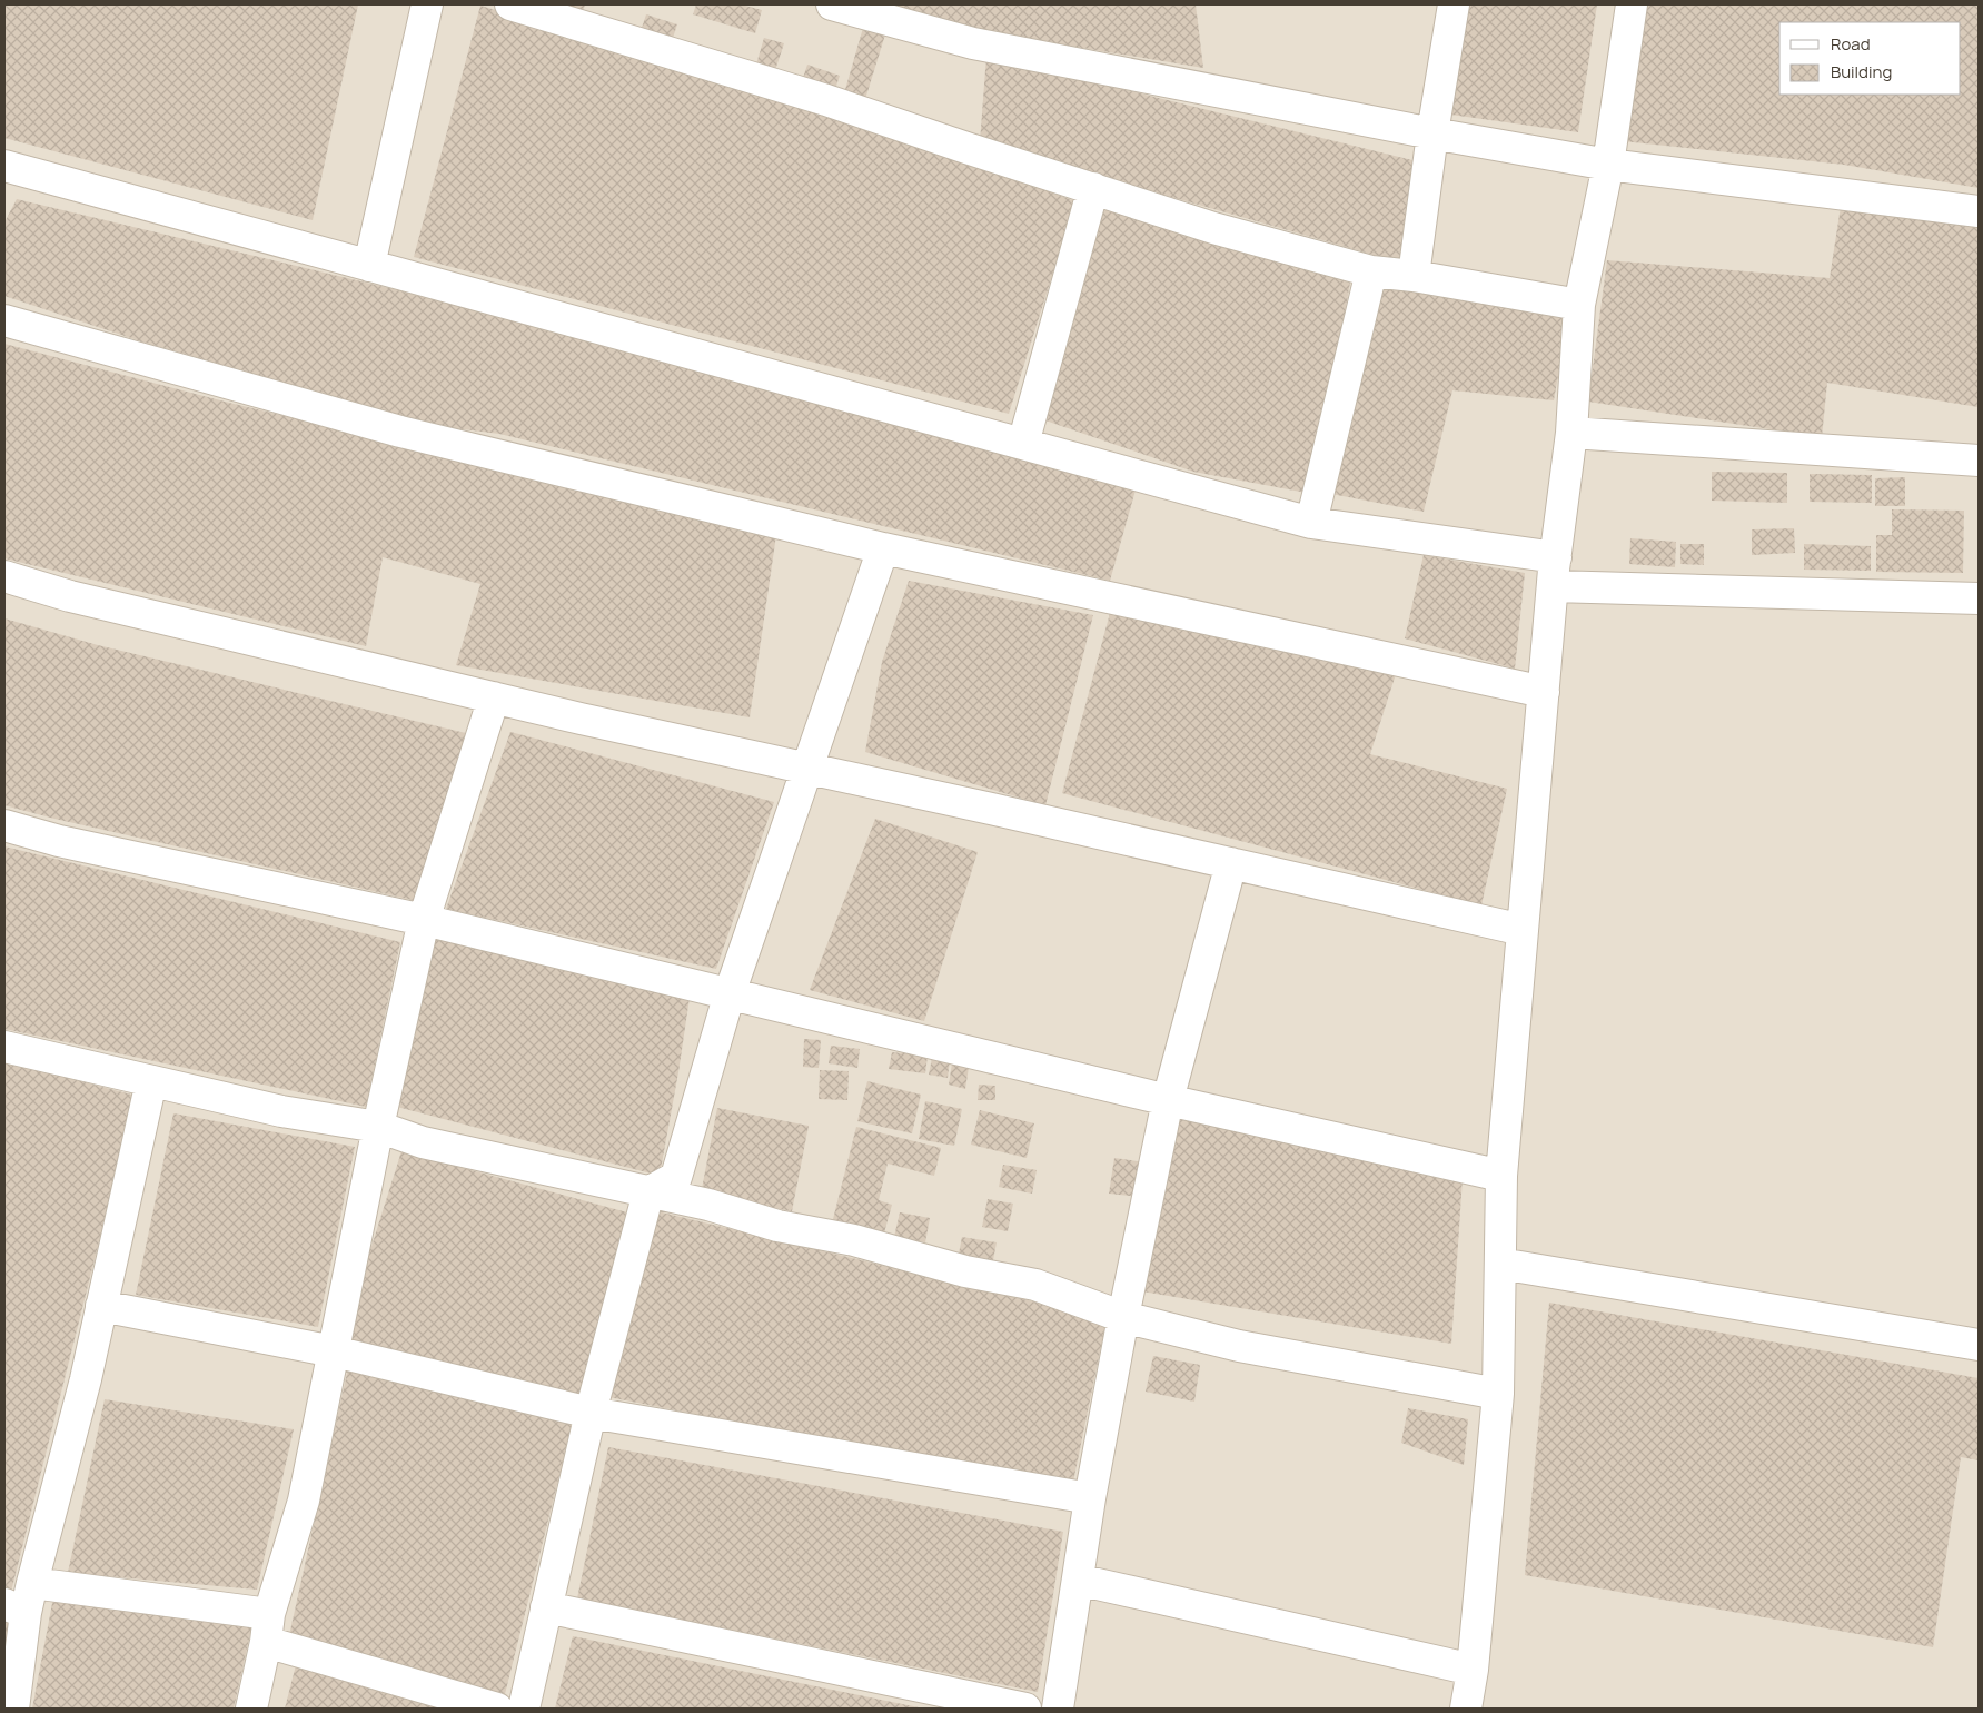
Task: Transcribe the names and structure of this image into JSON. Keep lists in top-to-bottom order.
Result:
{
  "legend": ["Road", "Building"]
}
